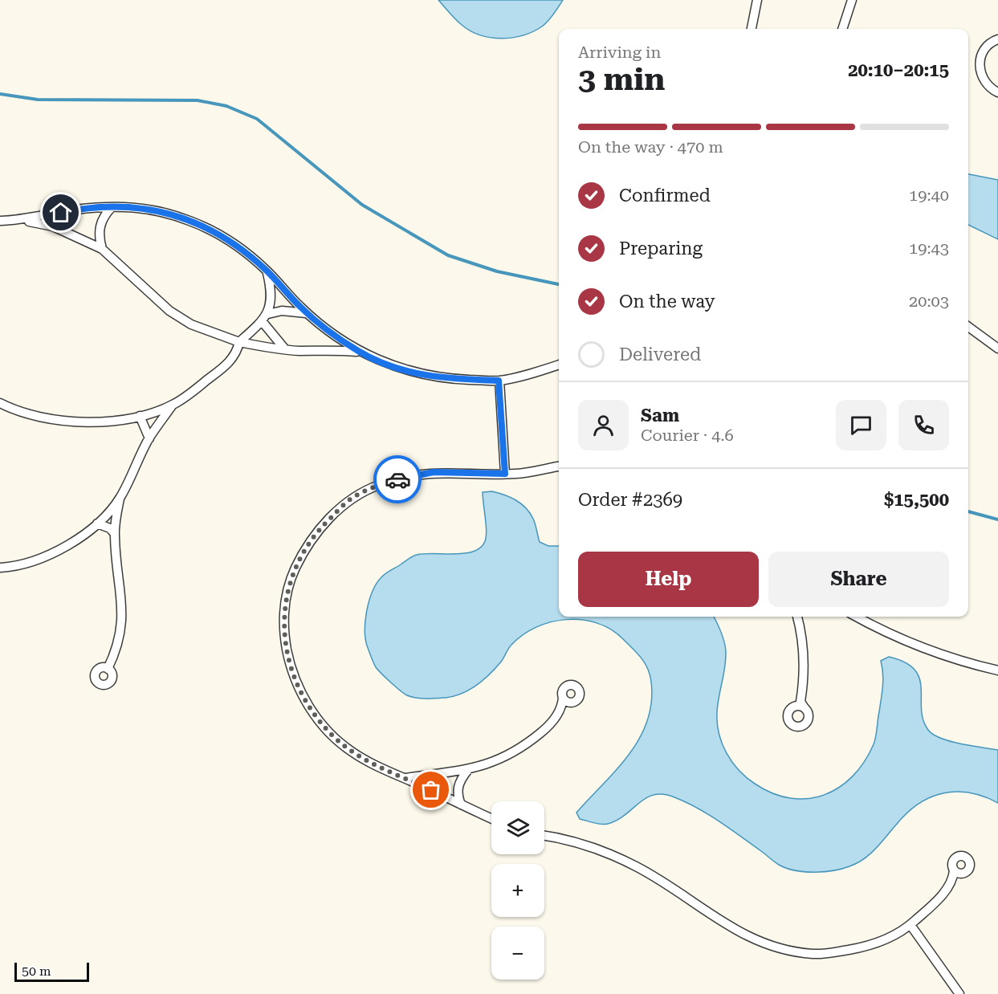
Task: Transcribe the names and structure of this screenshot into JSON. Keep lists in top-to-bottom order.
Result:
{
  "scale_bar": "50 m",
  "page": {
    "heading": ["3 min", "Arriving in", "20:10–20:15"],
    "panel": [
      "Sam",
      "Courier · 4.6",
      "Order #2369",
      "$15,500"
    ],
    "bar": "On the way · 470 m",
    "list": [
      ["Confirmed", "19:40"],
      ["Preparing", "19:43"],
      ["On the way", "20:03"],
      "Delivered"
    ],
    "buttons": ["Help", "Share"],
    "map_buttons": ["+", "−"],
    "scale": "50 m"
  }
}
